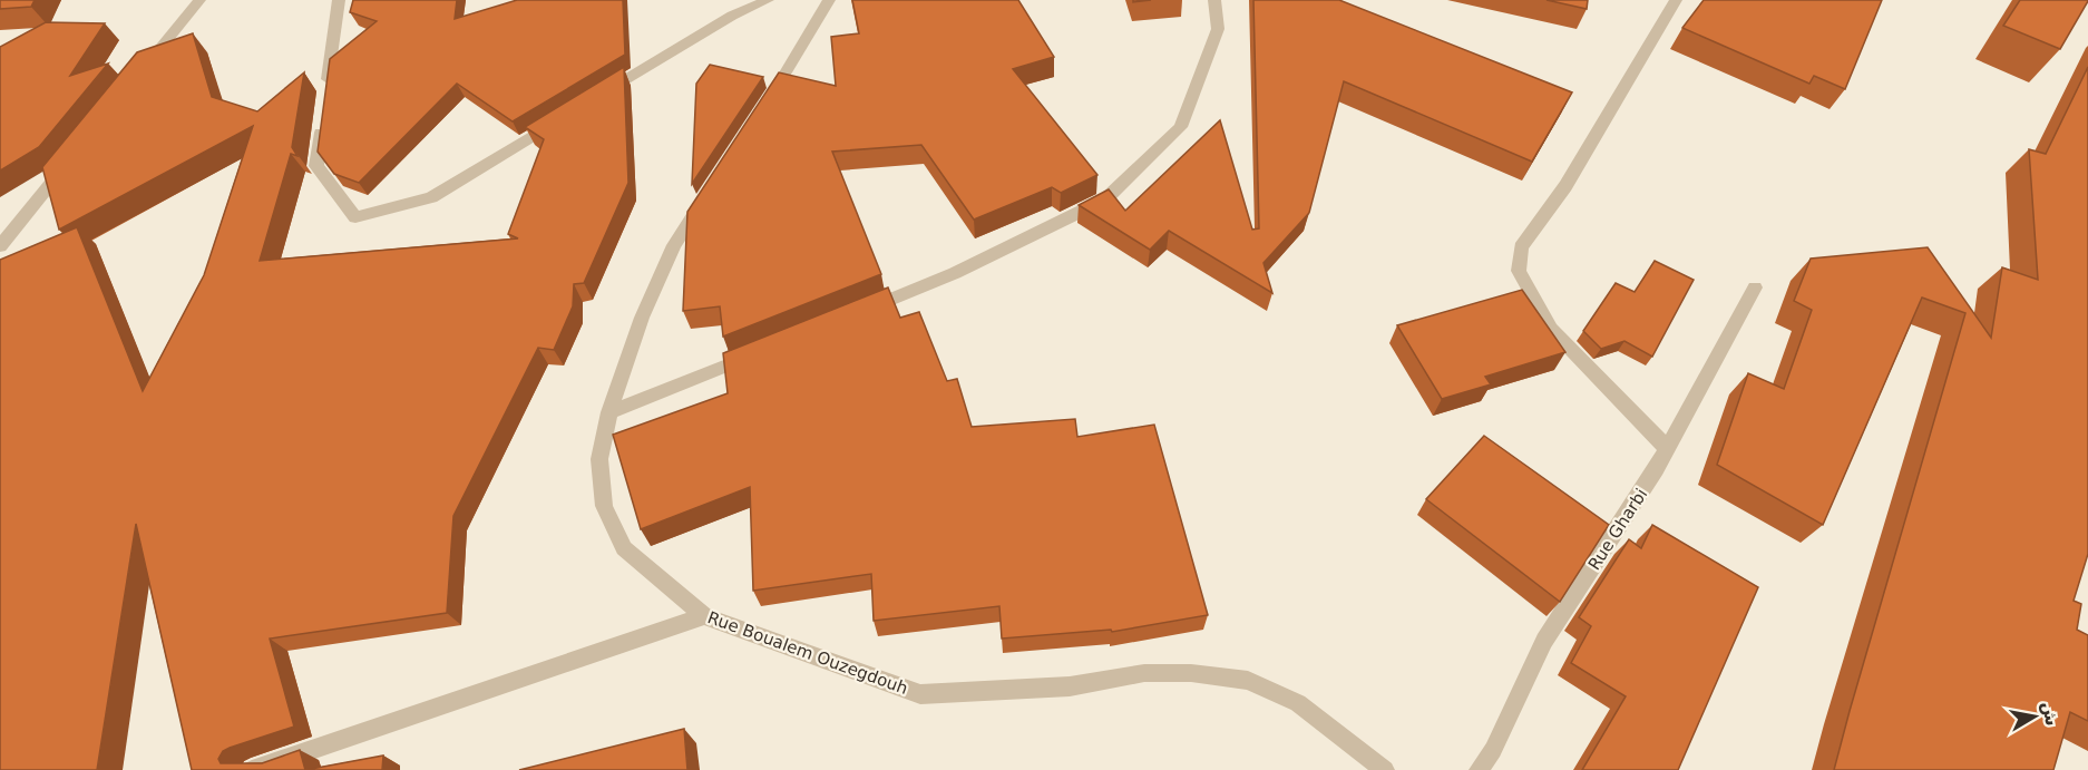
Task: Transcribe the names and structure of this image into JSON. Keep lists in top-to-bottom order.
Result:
{
  "streets": {
    "street": ["Rue Gharbi", "Rue Boualem Ouzegdouh"]
  },
  "north": "right"
}
